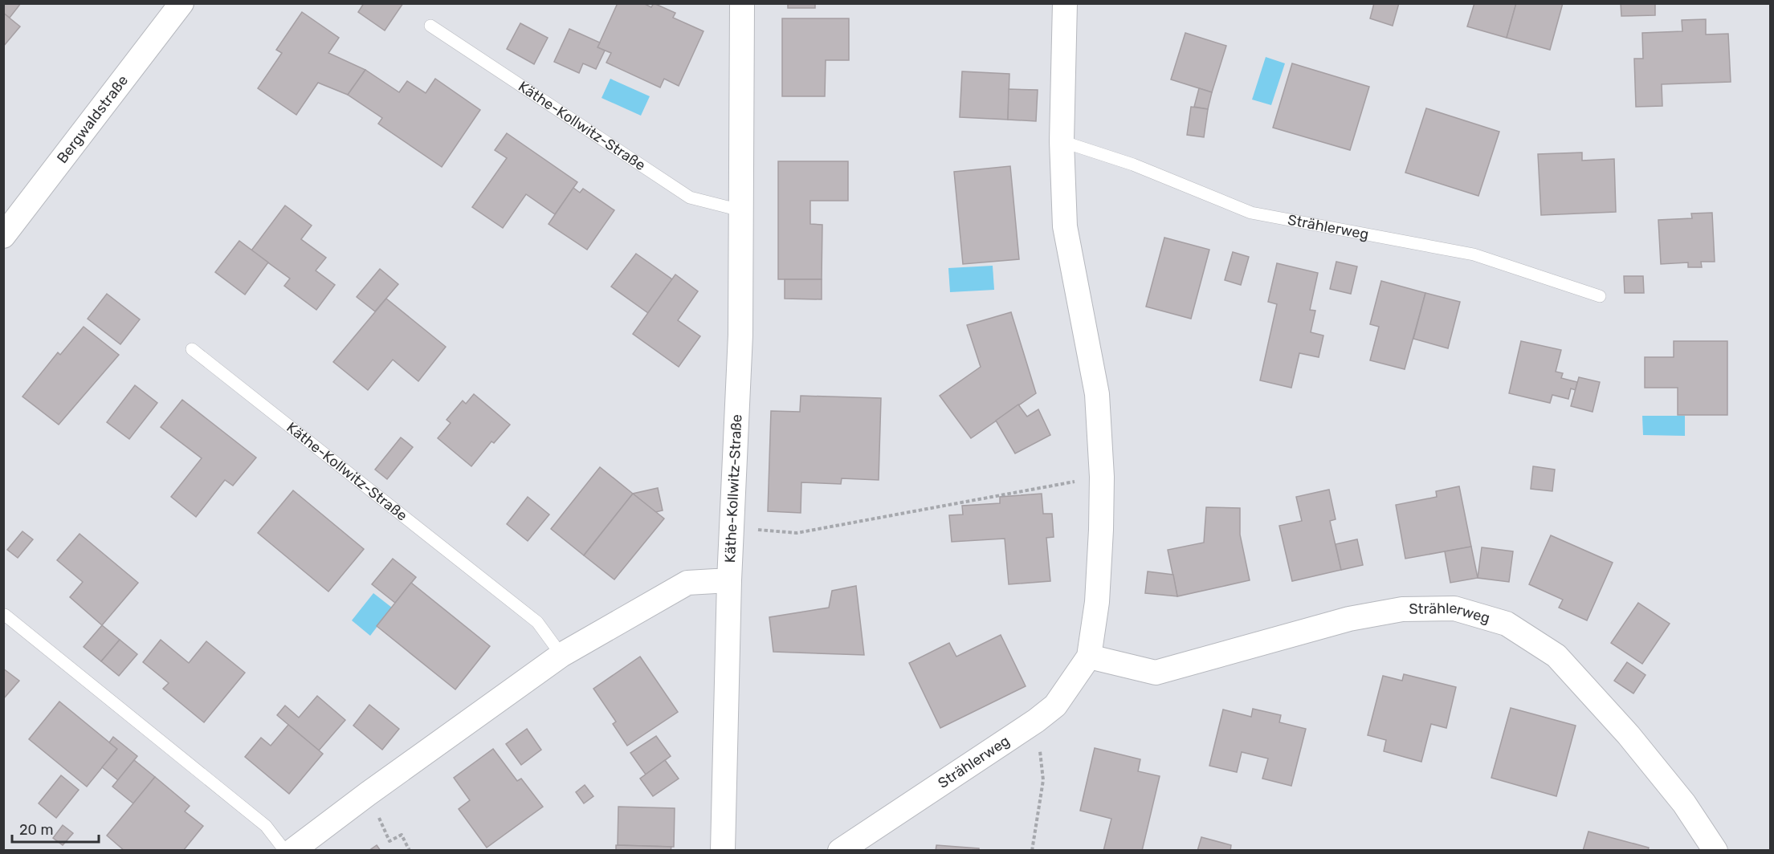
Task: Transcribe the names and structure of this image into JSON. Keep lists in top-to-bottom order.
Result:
{
  "streets": {
    "street": ["Bergwaldstraße", "Käthe-Kollwitz-Straße", "Strählerweg"]
  },
  "scale_bar": "20 m"
}
